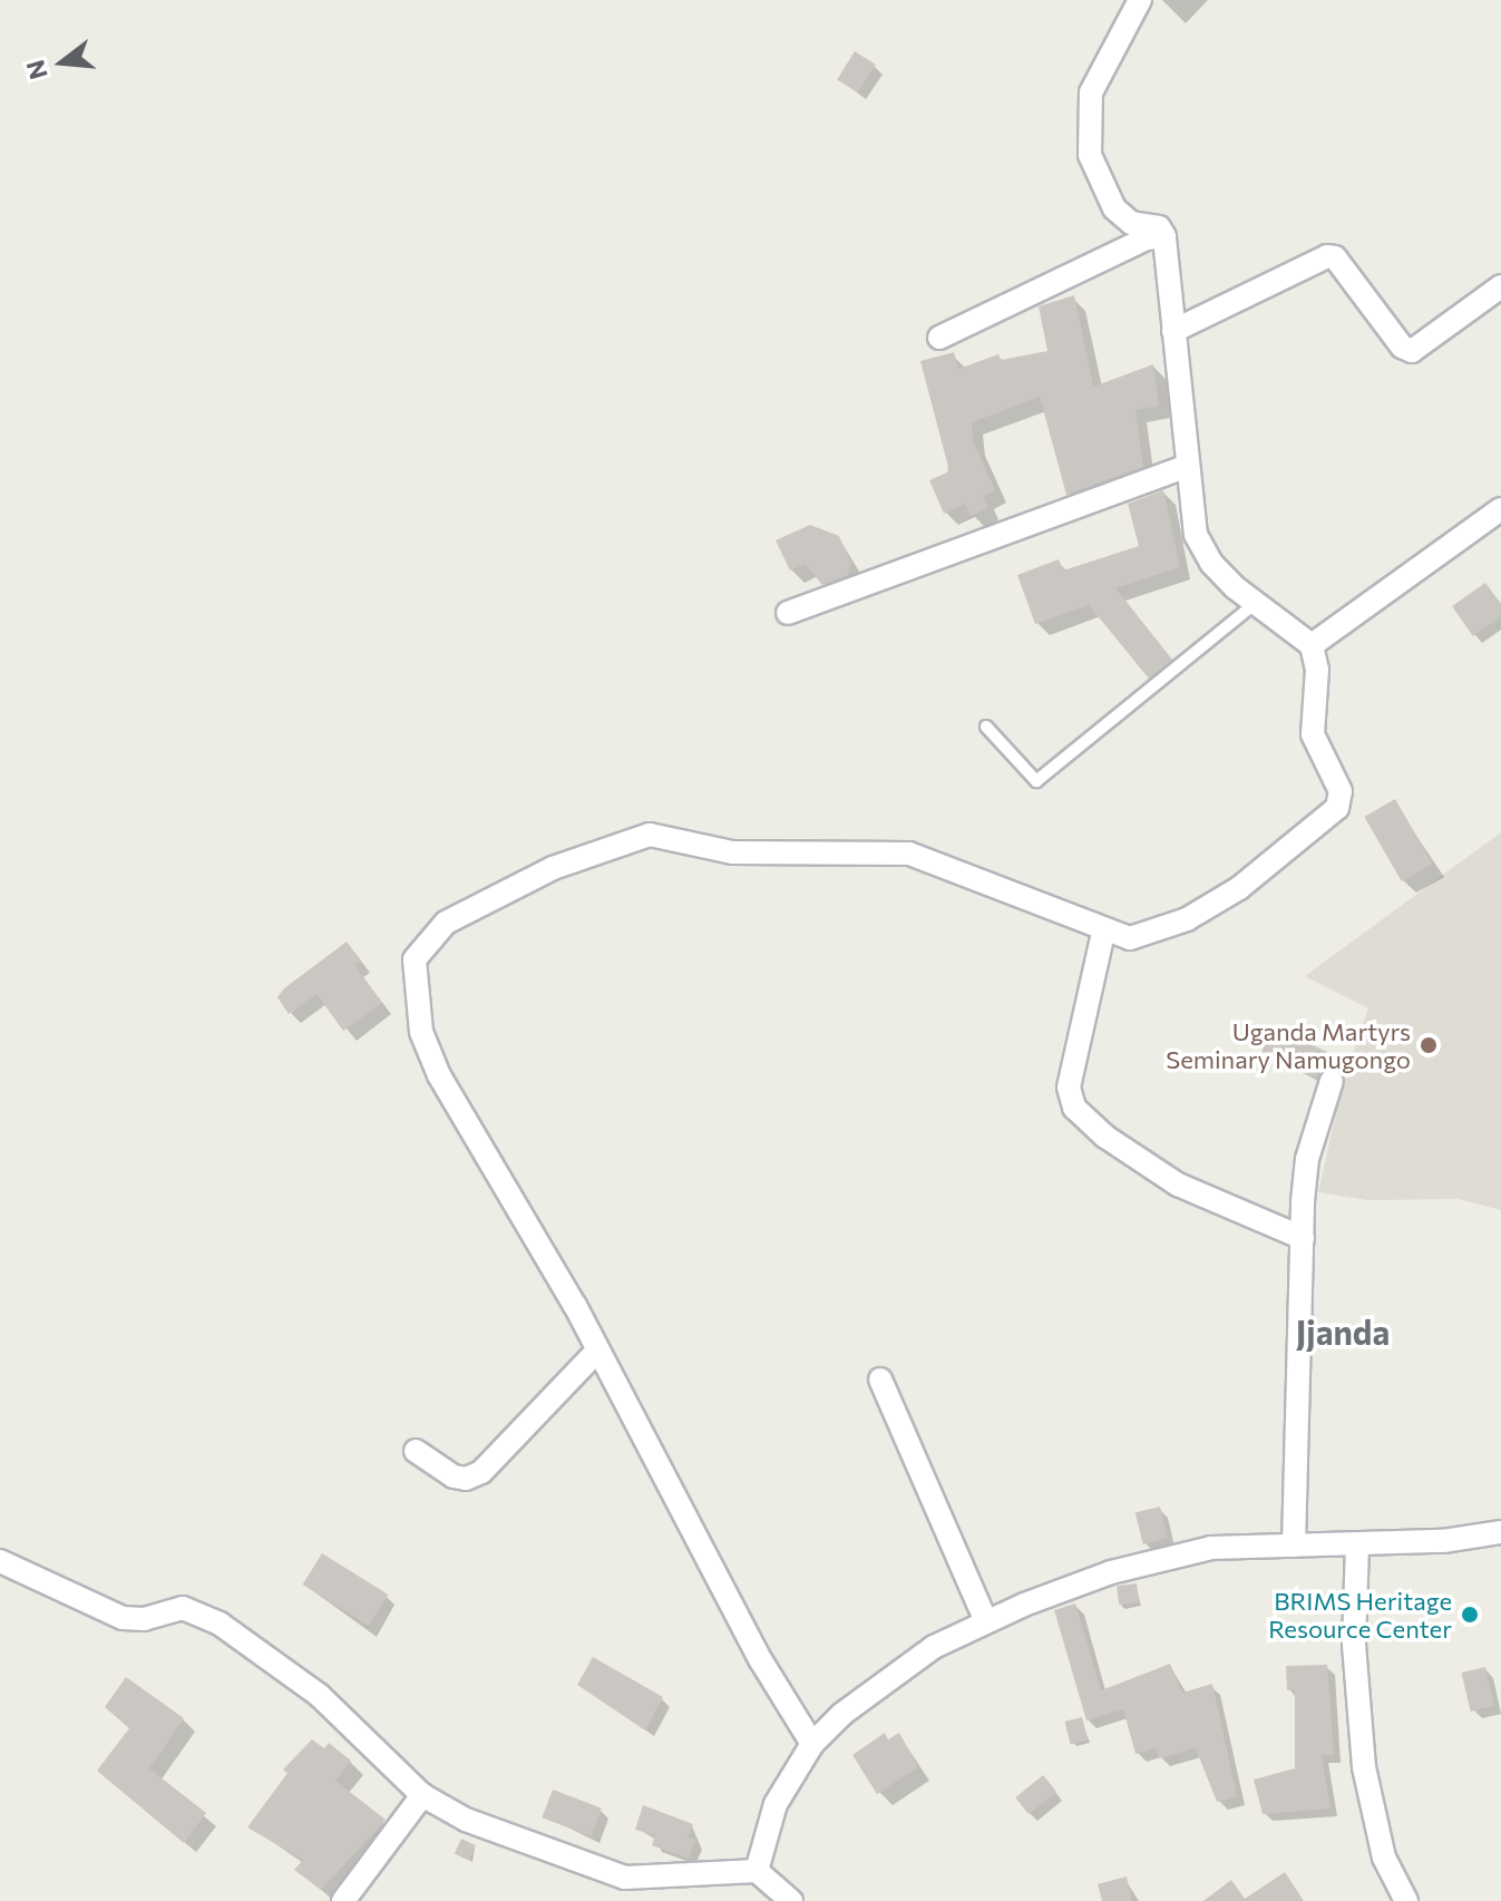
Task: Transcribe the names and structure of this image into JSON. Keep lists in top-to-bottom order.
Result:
{
  "districts": ["Jjanda"],
  "places": ["Uganda Martyrs Seminary Namugongo", "BRIMS Heritage Resource Center"],
  "north": "left"
}
